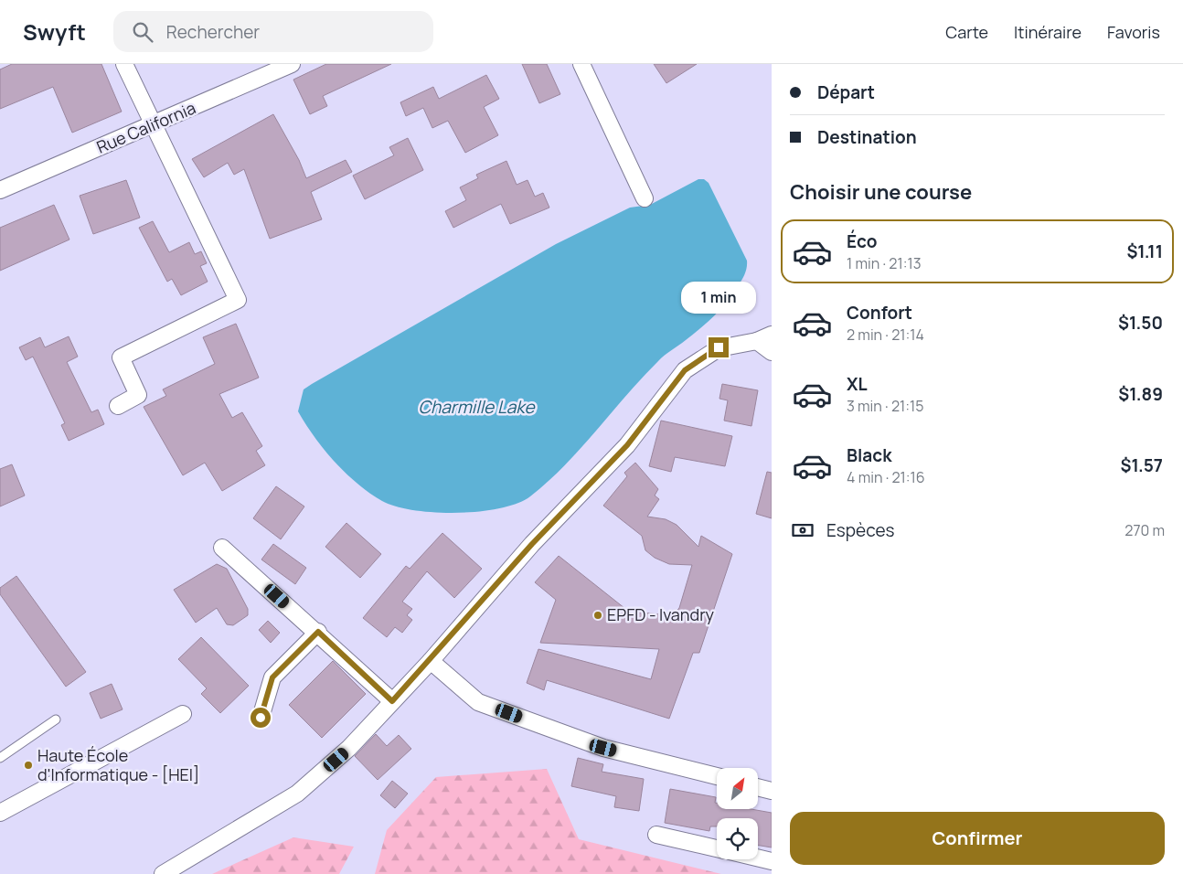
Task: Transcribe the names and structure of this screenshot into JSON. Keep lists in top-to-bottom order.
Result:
{
  "streets": {
    "street": ["Rue California"]
  },
  "water": ["Charmille Lake"],
  "places": ["EPFD - Ivandry", "Haute École d'Informatique - [HEI]"],
  "north": "top right",
  "page": {
    "header": "Swyft",
    "search": "Rechercher",
    "nav": ["Carte", "Itinéraire", "Favoris"],
    "banner": ["Départ", "Destination"],
    "heading": "Choisir une course",
    "list": [
      {
        "name": "Éco",
        "note": "1 min · 21:13",
        "value": "$1.11"
      },
      {
        "name": "Confort",
        "note": "2 min · 21:14",
        "value": "$1.50"
      },
      {
        "name": "XL",
        "note": "3 min · 21:15",
        "value": "$1.89"
      },
      {
        "name": "Black",
        "note": "4 min · 21:16",
        "value": "$1.57"
      }
    ],
    "bubble": "1 min",
    "pay": ["Espèces", "270 m"],
    "buttons": "Confirmer"
  }
}
